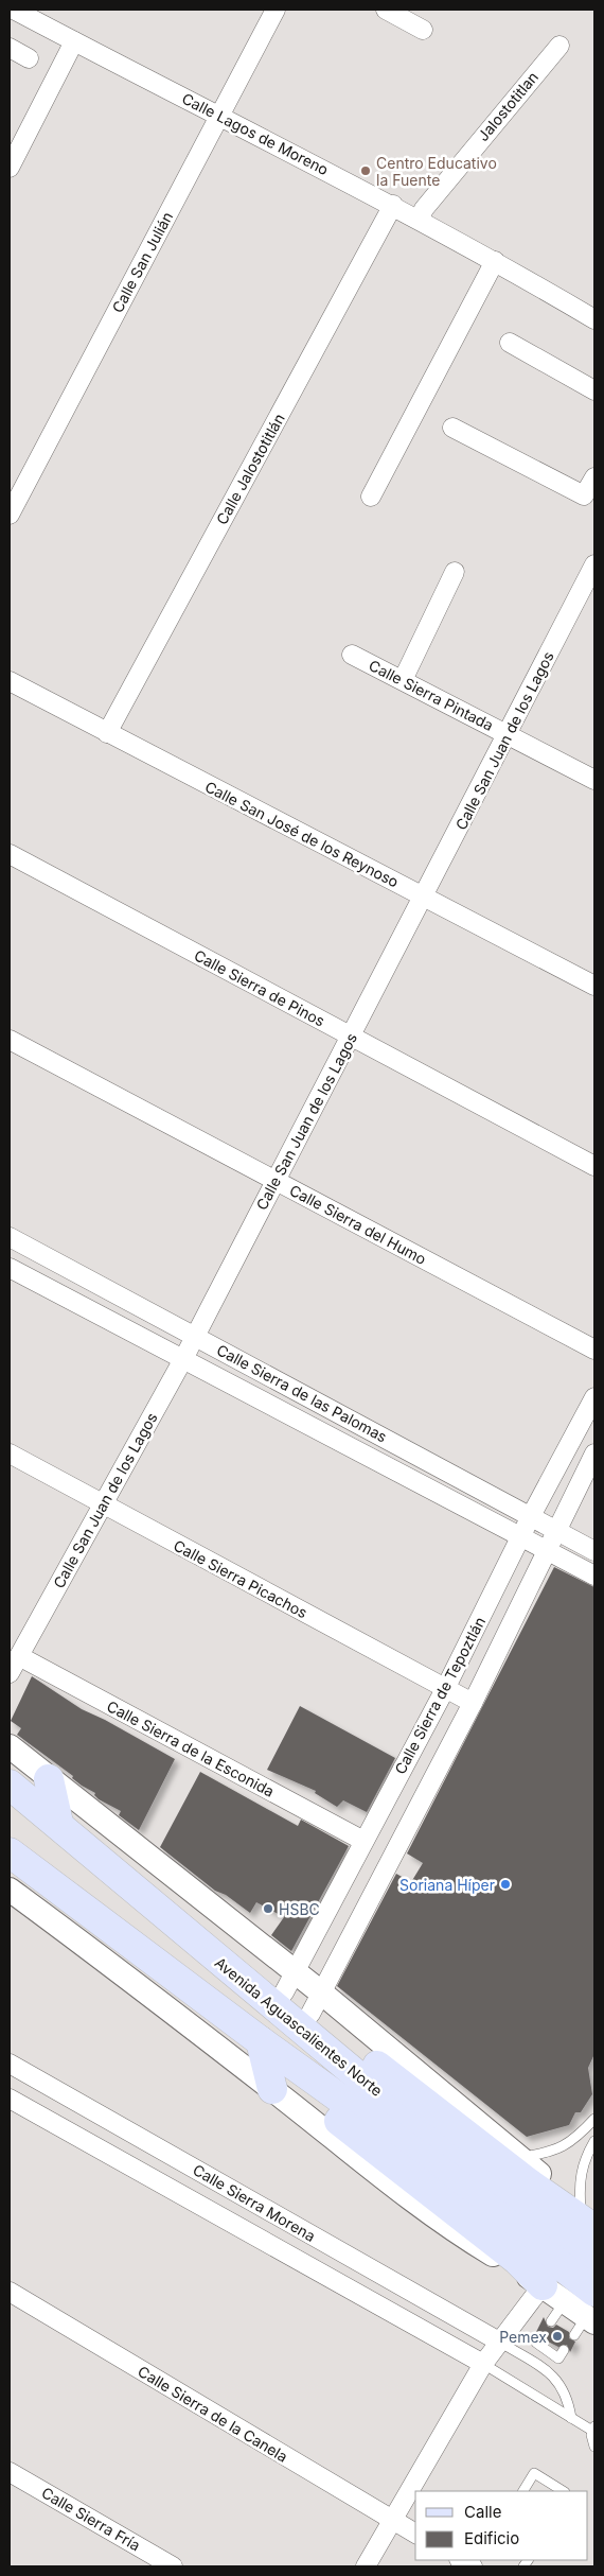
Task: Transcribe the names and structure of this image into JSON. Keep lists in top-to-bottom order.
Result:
{
  "streets": {
    "main road": ["Avenida Aguascalientes Norte"],
    "street": [
      "Jalostotitlan",
      "Calle Lagos de Moreno",
      "Calle San Julián",
      "Calle Jalostotitlán",
      "Calle Sierra Pintada",
      "Calle San Juan de los Lagos",
      "Calle San José de los Reynoso",
      "Calle Sierra de Pinos",
      "Calle Sierra del Humo",
      "Calle Sierra de las Palomas",
      "Calle Sierra Picachos",
      "Calle Sierra de Tepoztlán",
      "Calle Sierra de la Esconida",
      "Calle Sierra Morena",
      "Calle Sierra de la Canela",
      "Calle Sierra Fría"
    ]
  },
  "crossings": [
    ["Jalostotitlan", "Calle Lagos de Moreno"],
    ["Calle Lagos de Moreno", "Calle San Julián"],
    ["Calle Lagos de Moreno", "Calle Jalostotitlán"],
    ["Calle Jalostotitlán", "Calle San José de los Reynoso"],
    ["Calle Sierra Pintada", "Calle San Juan de los Lagos"],
    ["Calle San Juan de los Lagos", "Calle San José de los Reynoso"],
    ["Calle San Juan de los Lagos", "Calle Sierra de Pinos"],
    ["Calle San Juan de los Lagos", "Calle Sierra del Humo"],
    ["Calle San Juan de los Lagos", "Calle Sierra de las Palomas"],
    ["Calle San Juan de los Lagos", "Calle Sierra Picachos"],
    ["Calle San Juan de los Lagos", "Calle Sierra de la Esconida"],
    ["Calle Sierra de las Palomas", "Calle Sierra de Tepoztlán"],
    ["Calle Sierra Picachos", "Calle Sierra de Tepoztlán"],
    ["Calle Sierra de Tepoztlán", "Calle Sierra de la Esconida"]
  ],
  "places": [
    "Centro Educativo la Fuente",
    "Soriana Híper",
    "HSBC",
    "Pemex"
  ],
  "legend": ["Calle", "Edificio"]
}
